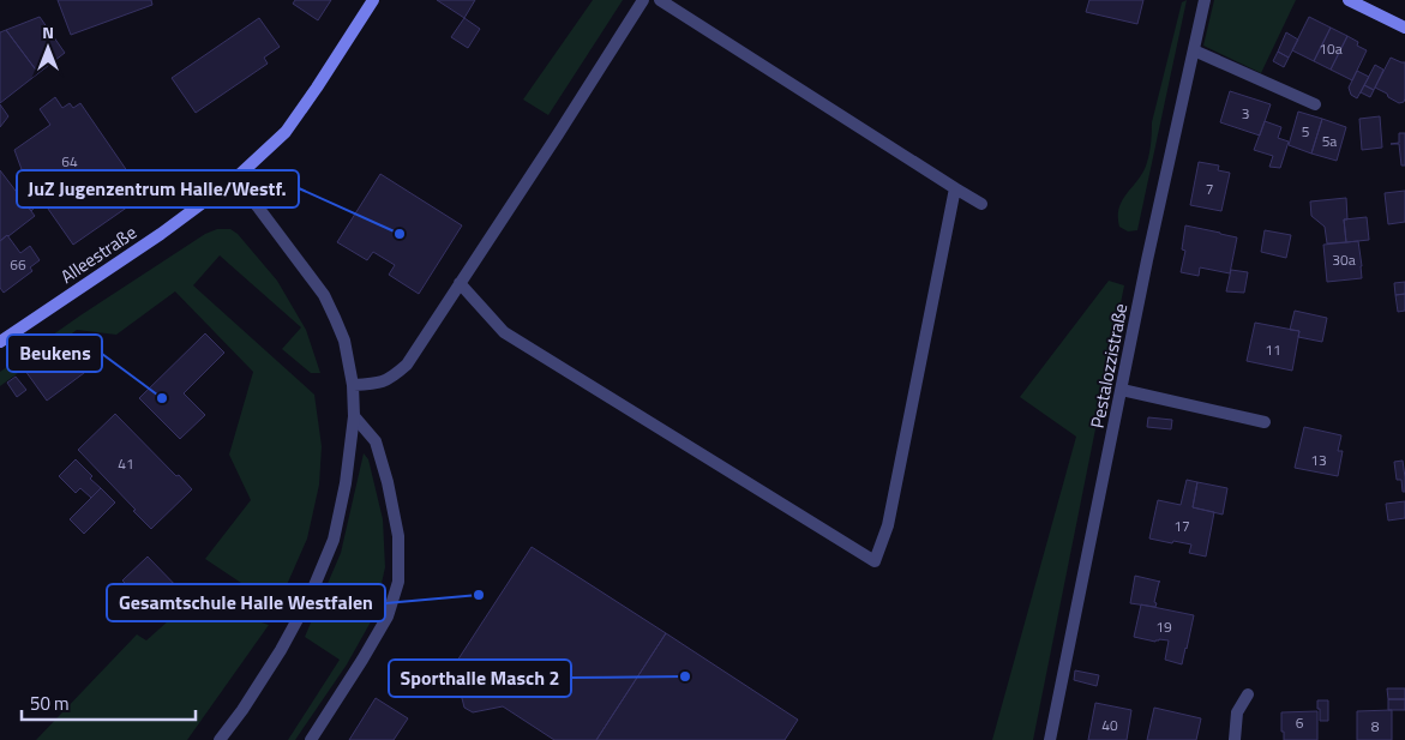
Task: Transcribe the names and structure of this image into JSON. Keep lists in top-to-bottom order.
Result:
{
  "streets": {
    "street": ["Alleestraße", "Pestalozzistraße"]
  },
  "places": [
    "JuZ Jugenzentrum Halle/Westf.",
    "Beukens",
    "Gesamtschule Halle Westfalen",
    "Sporthalle Masch 2"
  ],
  "house_numbers": [
    "10a",
    "3",
    "5",
    "5a",
    "64",
    "7",
    "30a",
    "66",
    "11",
    "13",
    "41",
    "17",
    "19",
    "6",
    "40",
    "8"
  ],
  "scale_bar": "50 m",
  "north": "top"
}
